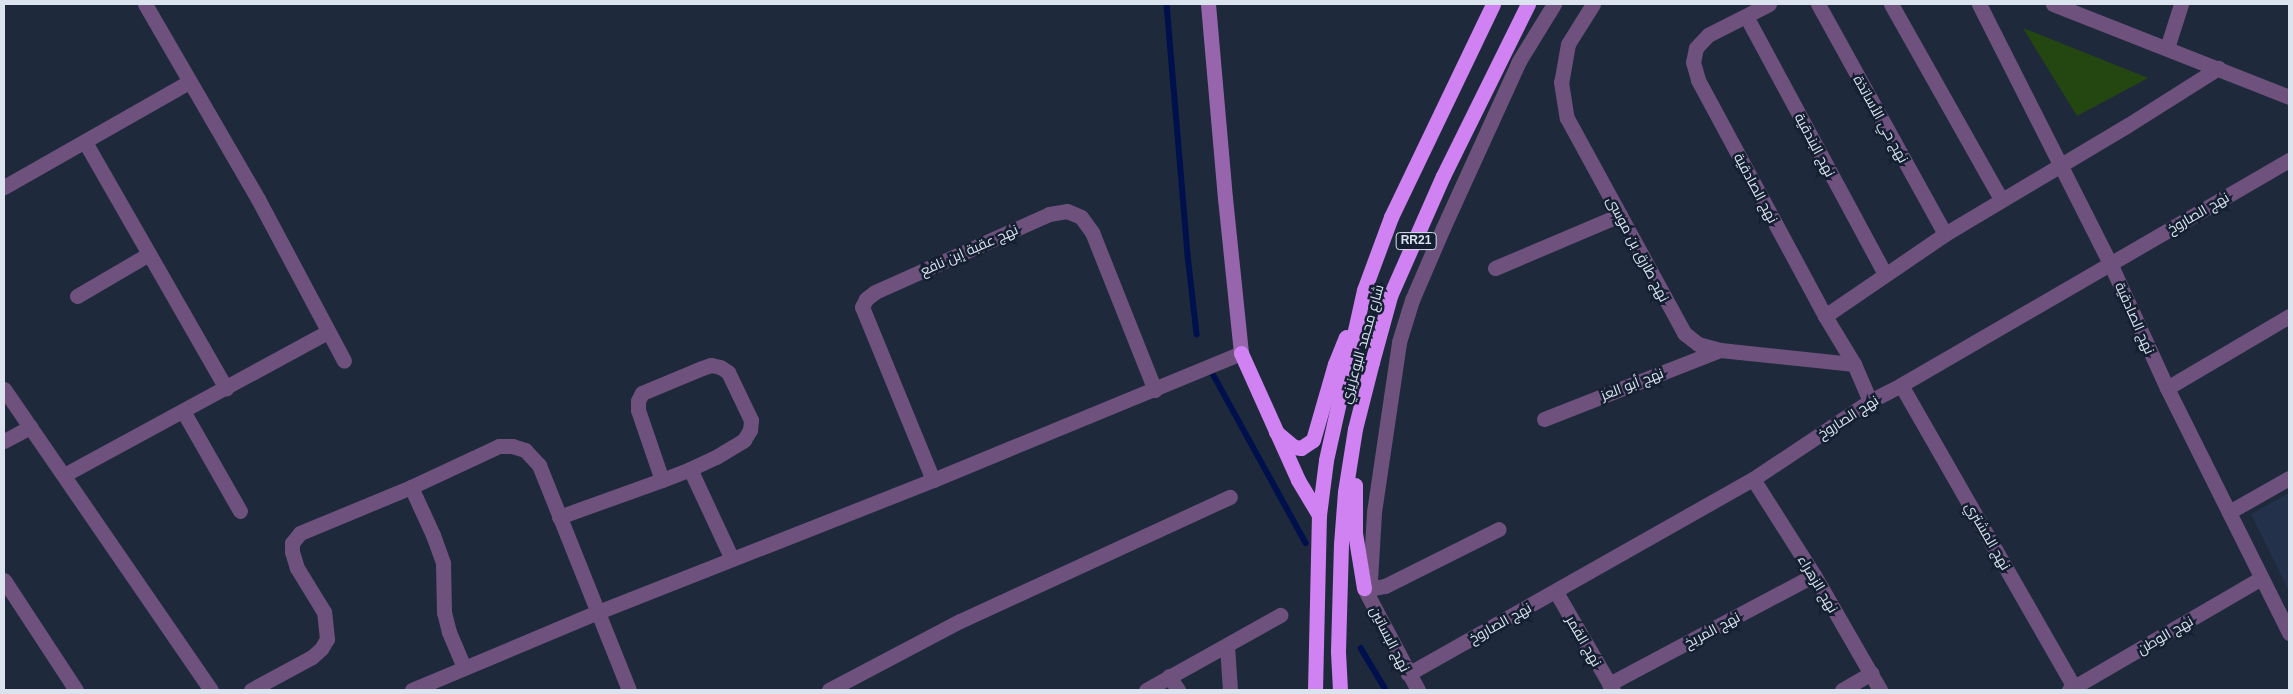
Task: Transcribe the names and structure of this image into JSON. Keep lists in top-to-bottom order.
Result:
{
  "streets": {
    "highway": ["RR21", "شارع محمد البوعزيزي"],
    "street": [
      "نهج حي الأساتذة",
      "نهج البندقية",
      "نهج الصادقية",
      "نهج الصاروخ",
      "نهج طارق بن موسى",
      "نهج عقبة إبن نافع",
      "نهج أبو العز",
      "نهج المشتري",
      "نهج الزهراء",
      "نهج المريخ",
      "نهج الوطن",
      "نهج البساتين",
      "نهج القمر"
    ]
  },
  "crossings": [
    ["نهج البندقية", "نهج الصادقية"],
    ["نهج الصادقية", "نهج الصاروخ"],
    ["نهج الصادقية", "نهج طارق بن موسى"],
    ["نهج الصادقية", "نهج الوطن"],
    ["نهج الصاروخ", "نهج المشتري"],
    ["نهج الصاروخ", "نهج الزهراء"],
    ["نهج الصاروخ", "نهج البساتين"],
    ["نهج الصاروخ", "نهج القمر"],
    ["نهج طارق بن موسى", "نهج أبو العز"],
    ["نهج المشتري", "نهج الوطن"],
    ["نهج الزهراء", "نهج المريخ"],
    ["نهج المريخ", "نهج القمر"]
  ]
}
